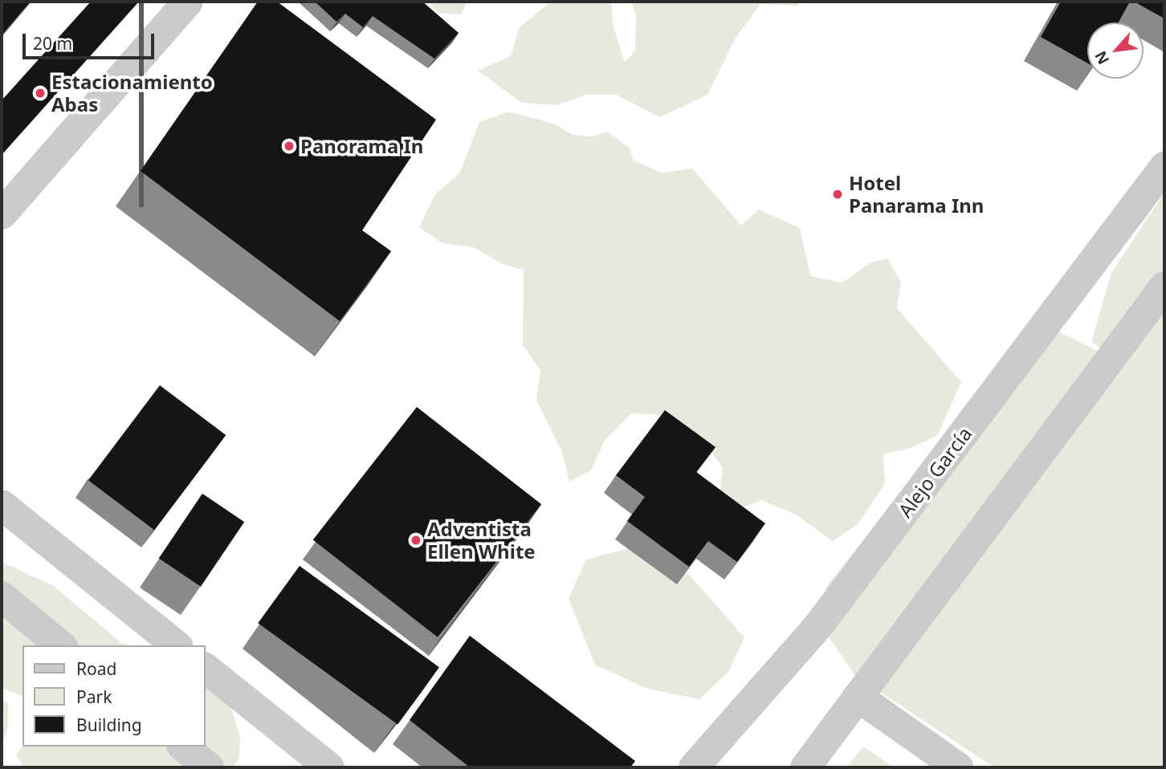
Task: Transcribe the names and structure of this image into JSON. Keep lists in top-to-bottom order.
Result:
{
  "streets": {
    "street": ["Alejo García"]
  },
  "places": [
    "Estacionamiento Abas",
    "Panorama In",
    "Hotel Panarama Inn",
    "Adventista Ellen White"
  ],
  "legend": ["Road", "Park", "Building"],
  "scale_bar": "20 m",
  "north": "bottom left"
}
